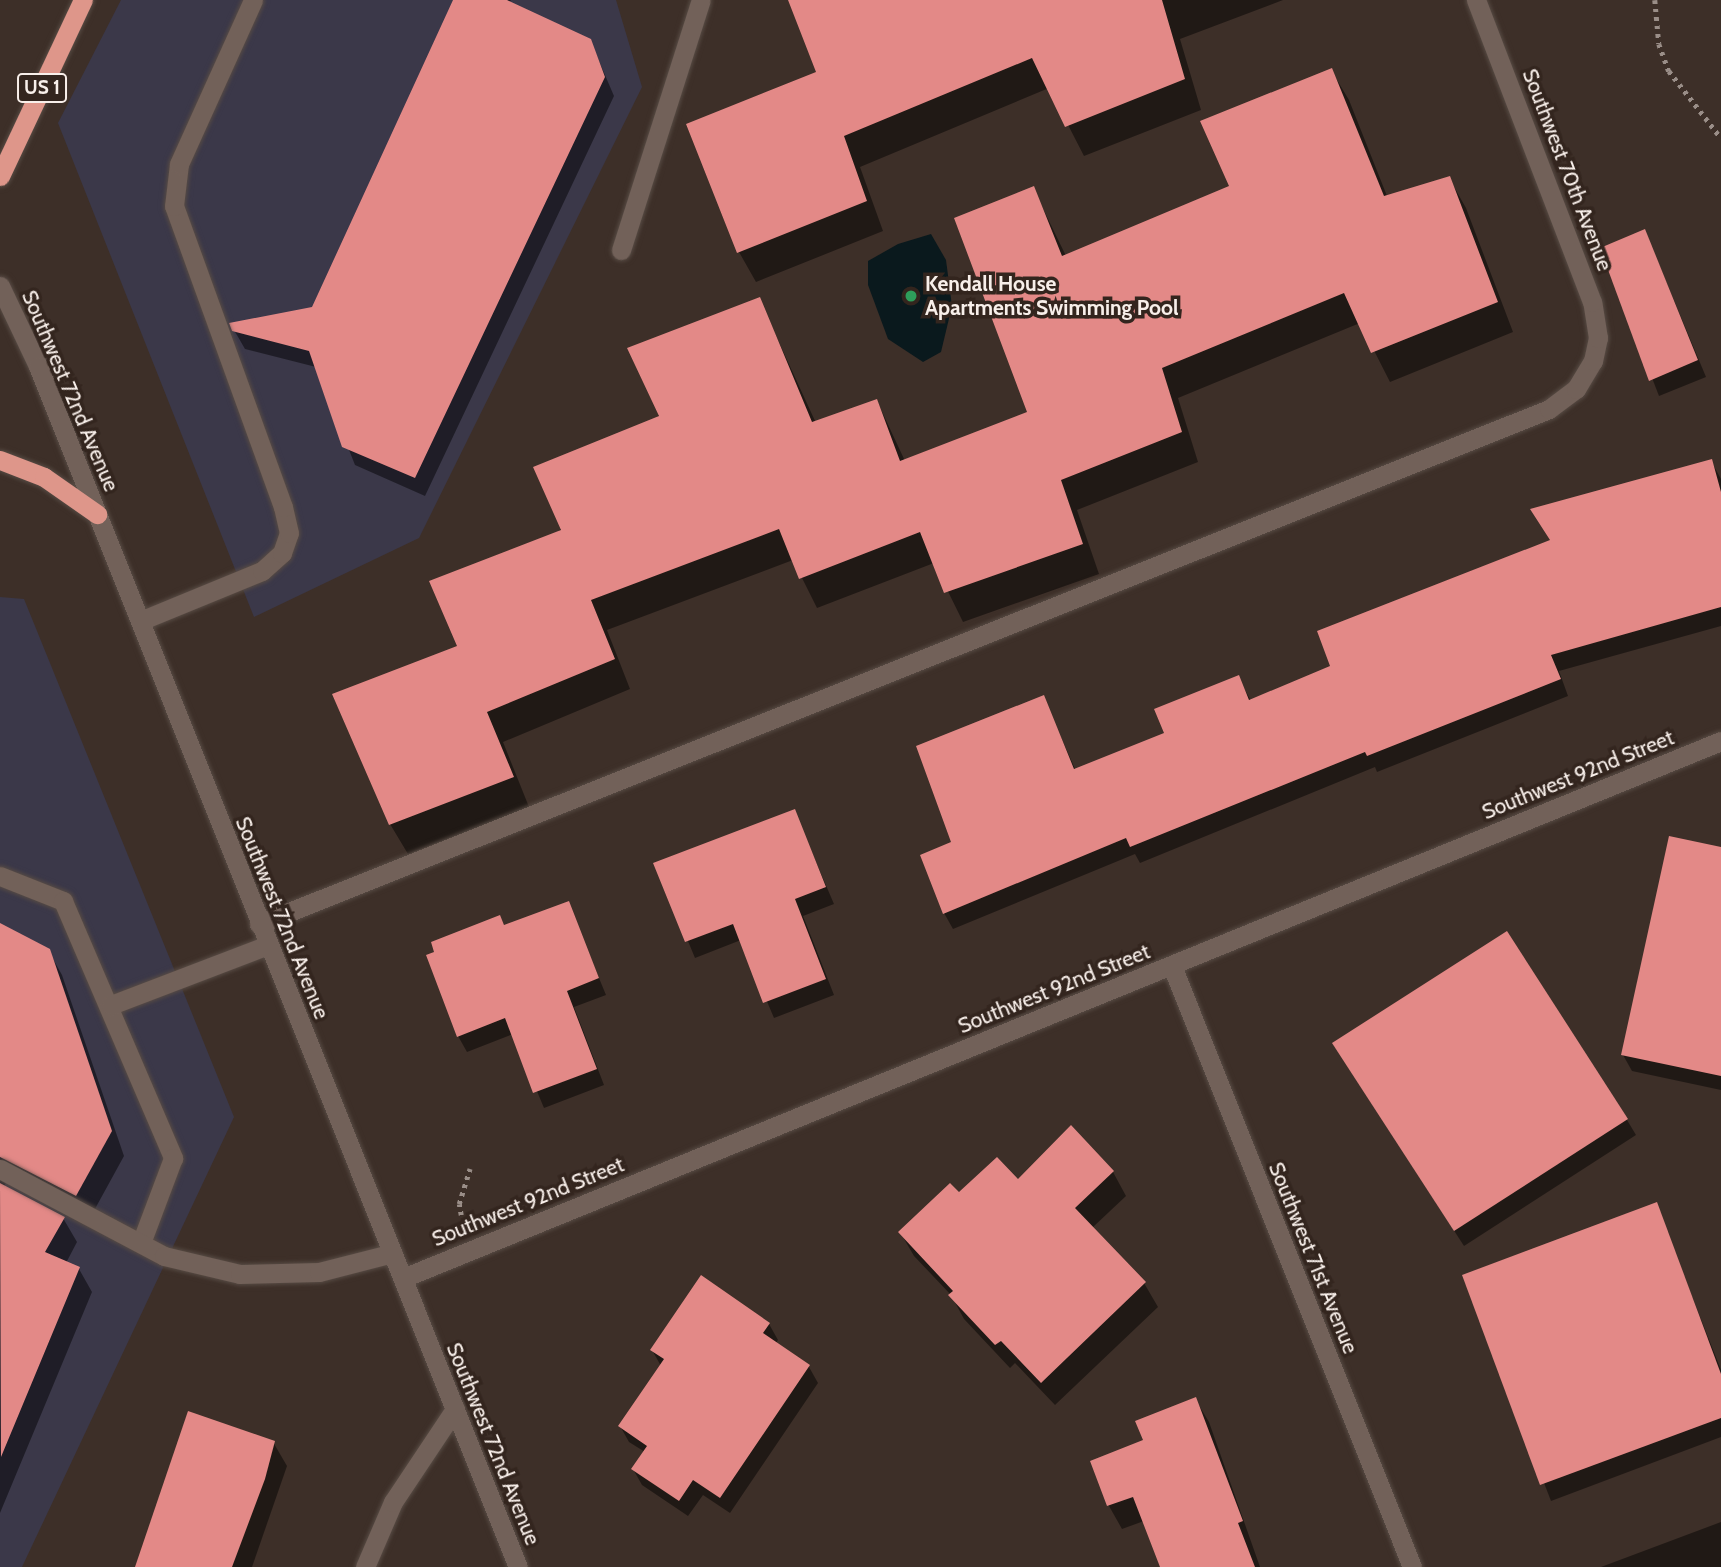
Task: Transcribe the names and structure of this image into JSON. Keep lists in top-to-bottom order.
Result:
{
  "streets": {
    "highway": ["US 1"],
    "street": [
      "Southwest 70th Avenue",
      "Southwest 72nd Avenue",
      "Southwest 92nd Street",
      "Southwest 71st Avenue"
    ]
  },
  "crossings": [
    ["Southwest 70th Avenue", "Southwest 72nd Avenue"],
    ["Southwest 72nd Avenue", "Southwest 92nd Street"],
    ["Southwest 92nd Street", "Southwest 71st Avenue"]
  ],
  "places": ["Kendall House Apartments Swimming Pool"]
}
